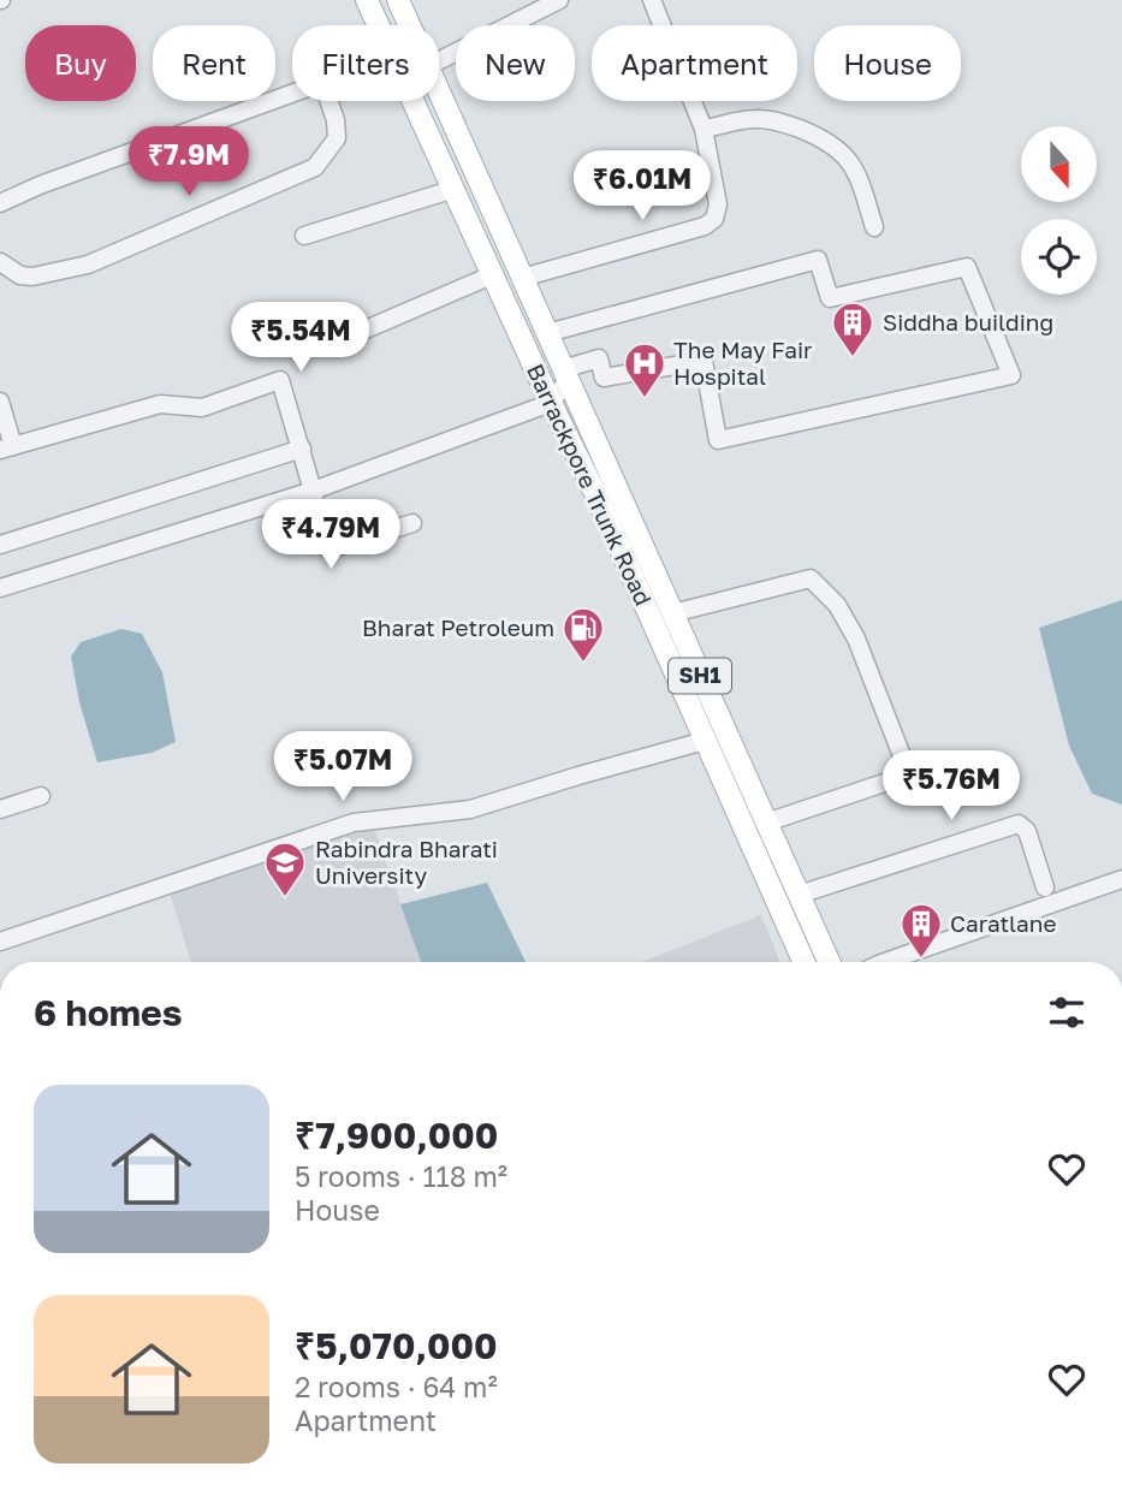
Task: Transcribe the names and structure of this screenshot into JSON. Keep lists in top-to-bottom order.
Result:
{
  "streets": {
    "main road": ["Barrackpore Trunk Road", "SH1"]
  },
  "places": {
    "building": ["Siddha building", "Caratlane"],
    "hospital": ["The May Fair Hospital"],
    "fuel station": ["Bharat Petroleum"],
    "school or university": ["Rabindra Bharati University"]
  },
  "north": "bottom",
  "page": {
    "chip": [
      "Buy",
      "Rent",
      "Filters",
      "New",
      "Apartment",
      "House"
    ],
    "price": [
      "₹7.9M",
      "₹6.01M",
      "₹5.54M",
      "₹4.79M",
      "₹5.07M",
      "₹5.76M"
    ],
    "heading": "6 homes",
    "list": [
      {
        "name": "₹7,900,000",
        "note": "5 rooms · 118 m² · House"
      },
      {
        "name": "₹5,070,000",
        "note": "2 rooms · 64 m² · Apartment"
      }
    ]
  }
}
